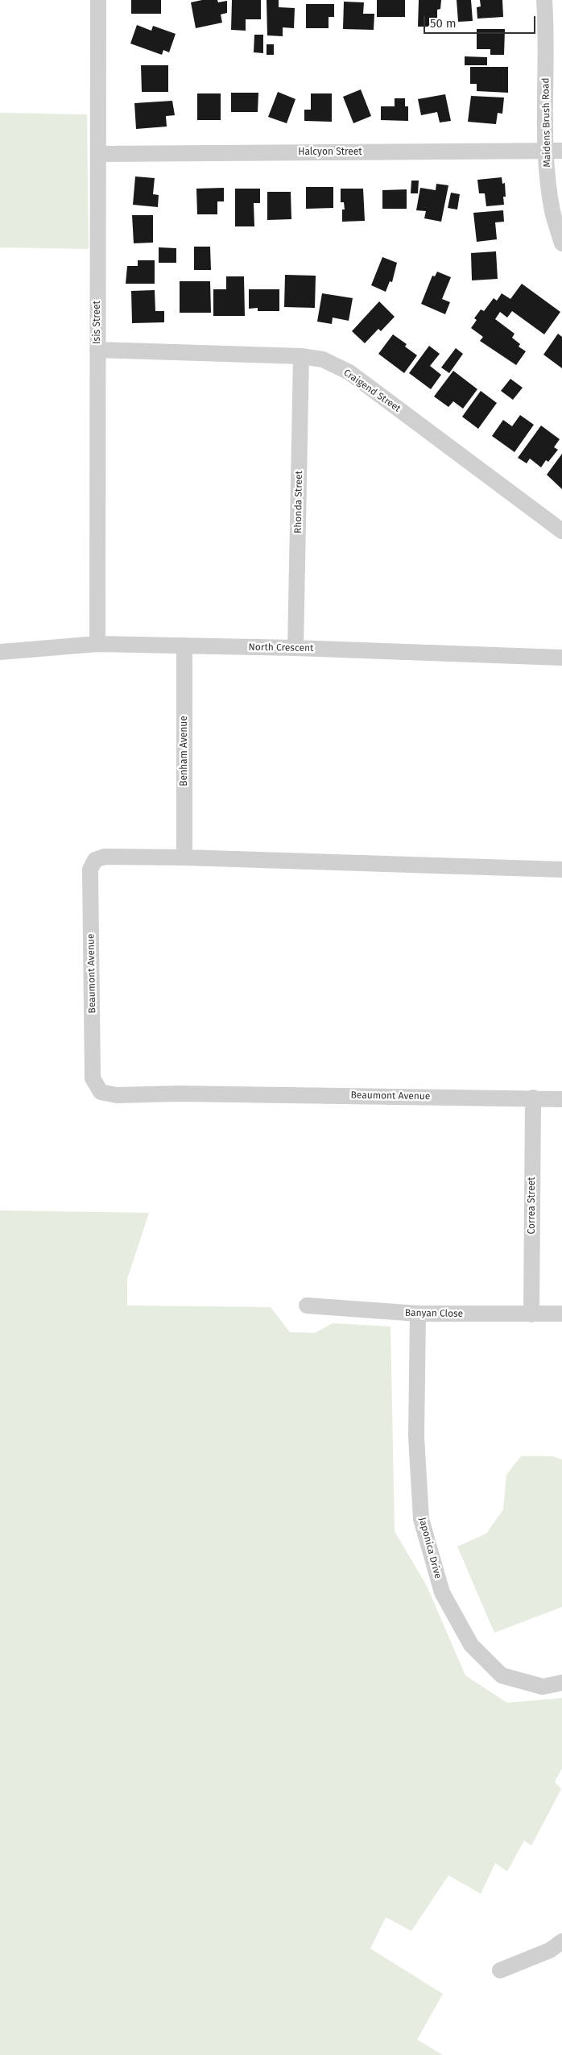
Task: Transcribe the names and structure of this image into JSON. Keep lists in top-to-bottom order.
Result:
{
  "streets": {
    "street": [
      "Maidens Brush Road",
      "Halcyon Street",
      "Isis Street",
      "Craigend Street",
      "Rhonda Street",
      "North Crescent",
      "Benham Avenue",
      "Beaumont Avenue",
      "Correa Street",
      "Banyan Close",
      "Japonica Drive"
    ]
  },
  "crossings": [
    ["Maidens Brush Road", "Halcyon Street"],
    ["Halcyon Street", "Isis Street"],
    ["Isis Street", "Craigend Street"],
    ["Isis Street", "North Crescent"],
    ["Craigend Street", "Rhonda Street"],
    ["Rhonda Street", "North Crescent"],
    ["North Crescent", "Benham Avenue"],
    ["Benham Avenue", "Beaumont Avenue"],
    ["Beaumont Avenue", "Correa Street"],
    ["Correa Street", "Banyan Close"],
    ["Banyan Close", "Japonica Drive"]
  ],
  "scale_bar": "50 m"
}
